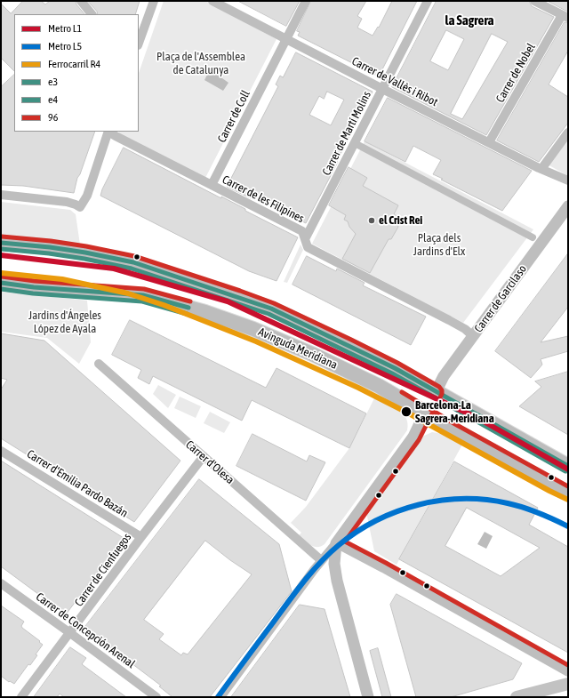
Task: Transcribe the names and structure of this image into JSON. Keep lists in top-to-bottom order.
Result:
{
  "streets": {
    "main road": ["Avinguda Meridiana"],
    "street": [
      "Carrer de Nobel",
      "Carrer de Vallès i Ribot",
      "Carrer de Coll",
      "Carrer de Martí Molins",
      "Carrer de les Filipines",
      "Carrer de Garcilaso",
      "Carrer d'Olesa",
      "Carrer d'Emilia Pardo Bazán",
      "Carrer de Cienfuegos",
      "Carrer de Concepción Arenal"
    ]
  },
  "crossings": [
    ["Carrer de Nobel", "Carrer de Vallès i Ribot"],
    ["Carrer de Vallès i Ribot", "Carrer de Coll"],
    ["Carrer de Vallès i Ribot", "Carrer de Martí Molins"],
    ["Carrer de Coll", "Carrer de les Filipines"],
    ["Carrer de Martí Molins", "Carrer de les Filipines"],
    ["Carrer de les Filipines", "Carrer de Garcilaso"],
    ["Carrer de Garcilaso", "Avinguda Meridiana"],
    ["Carrer d'Olesa", "Carrer de Cienfuegos"],
    ["Carrer d'Emilia Pardo Bazán", "Carrer de Cienfuegos"],
    ["Carrer de Cienfuegos", "Carrer de Concepción Arenal"]
  ],
  "districts": ["la Sagrera"],
  "parks": ["Plaça de l'Assemblea de Catalunya", "Plaça dels Jardins d'Elx", "Jardins d'Ángeles López de Ayala"],
  "places": ["el Crist Rei", "Barcelona-La Sagrera-Meridiana"],
  "lines": [
    "transit line 96",
    "transit line e3",
    "transit line e4",
    "metro line L1",
    "rail line R4",
    "metro line L5"
  ],
  "legend": [
    "Metro L1",
    "Metro L5",
    "Ferrocarril R4",
    "e3",
    "e4",
    "96"
  ]
}
